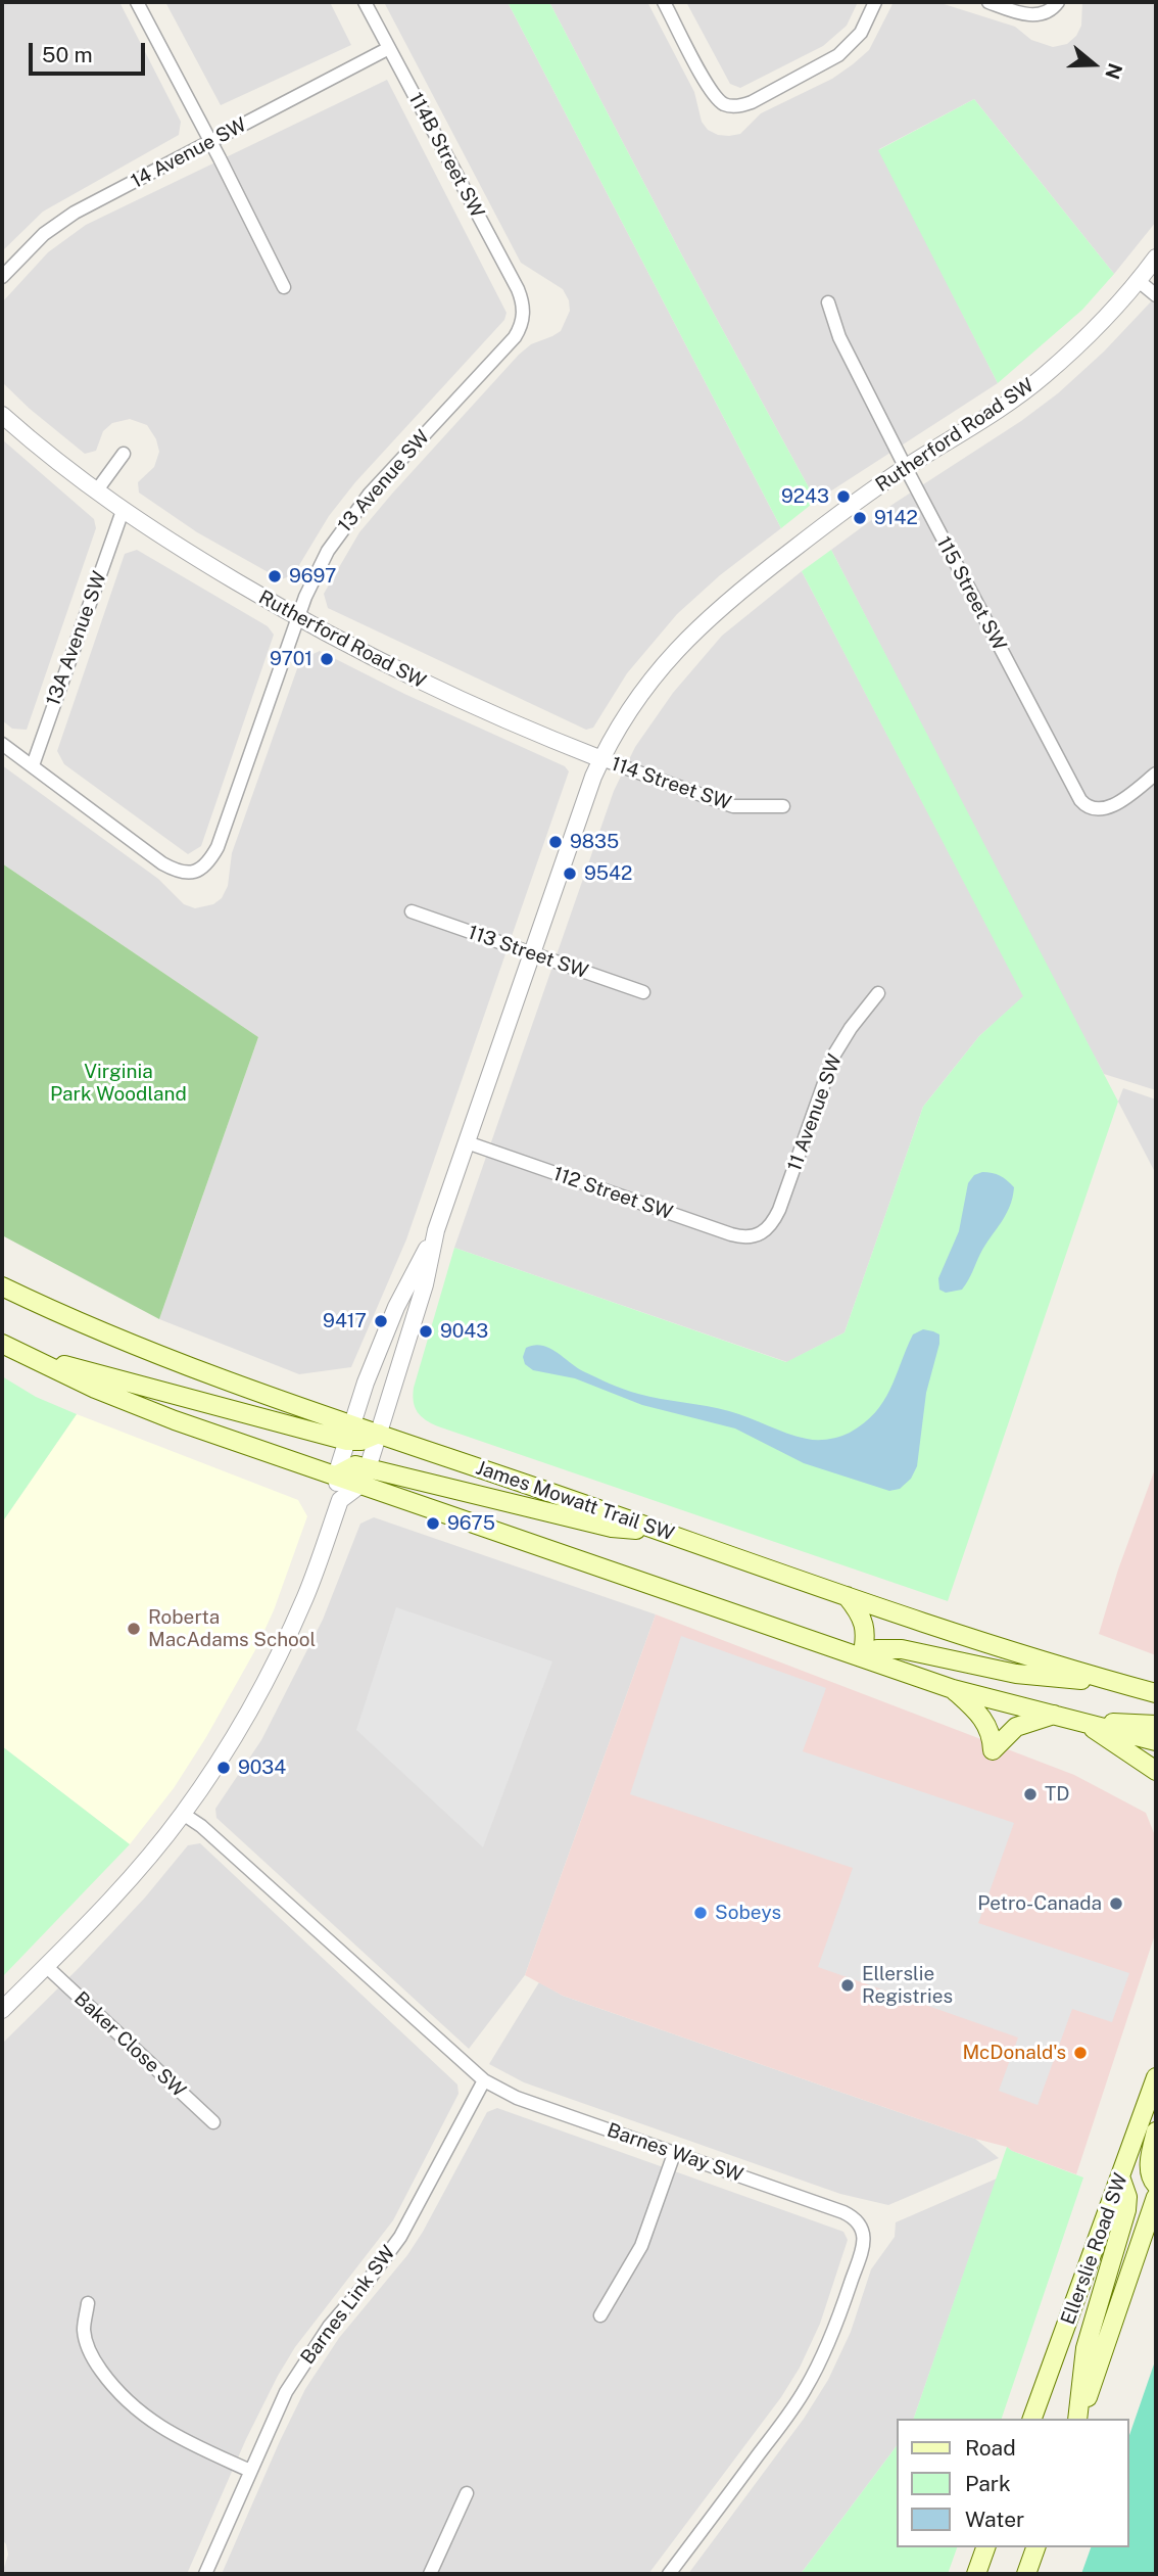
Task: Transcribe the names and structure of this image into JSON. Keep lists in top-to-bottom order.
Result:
{
  "streets": {
    "main road": ["James Mowatt Trail SW", "Ellerslie Road SW"],
    "street": [
      "14 Avenue SW",
      "114B Street SW",
      "Rutherford Road SW",
      "13 Avenue SW",
      "115 Street SW",
      "13A Avenue SW",
      "114 Street SW",
      "113 Street SW",
      "11 Avenue SW",
      "112 Street SW",
      "Baker Close SW",
      "Barnes Way SW",
      "Barnes Link SW"
    ]
  },
  "crossings": [
    ["14 Avenue SW", "114B Street SW"],
    ["114B Street SW", "13 Avenue SW"],
    ["Rutherford Road SW", "13 Avenue SW"],
    ["Rutherford Road SW", "115 Street SW"],
    ["Rutherford Road SW", "13A Avenue SW"],
    ["Rutherford Road SW", "114 Street SW"],
    ["Rutherford Road SW", "113 Street SW"],
    ["Rutherford Road SW", "112 Street SW"],
    ["Rutherford Road SW", "James Mowatt Trail SW"],
    ["13 Avenue SW", "13A Avenue SW"],
    ["11 Avenue SW", "112 Street SW"],
    ["Barnes Way SW", "Barnes Link SW"]
  ],
  "parks": ["Virginia Park Woodland"],
  "places": [
    "9243",
    "9142",
    "9697",
    "9701",
    "9835",
    "9542",
    "9417",
    "9043",
    "9675",
    "Roberta MacAdams School",
    "9034",
    "TD",
    "Petro-Canada",
    "Sobeys",
    "Ellerslie Registries",
    "McDonald's"
  ],
  "legend": ["Road", "Park", "Water"],
  "scale_bar": "50 m",
  "north": "right"
}
